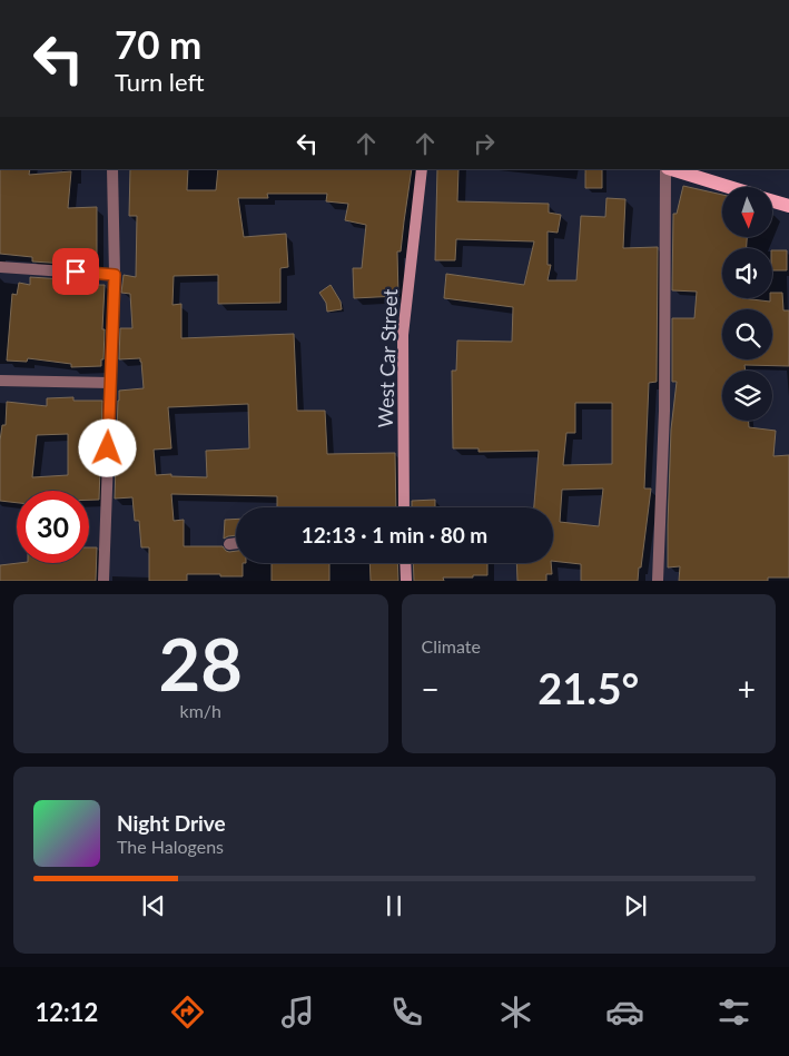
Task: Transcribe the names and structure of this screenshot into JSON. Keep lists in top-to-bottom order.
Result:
{
  "streets": {
    "street": ["West Car Street"]
  },
  "north": "bottom",
  "page": {
    "turn": ["70 m", "Turn left"],
    "limit": "30",
    "trip": "12:13 · 1 min · 80 m",
    "tile": [
      ["28", "km/h"],
      "Climate"
    ],
    "heat": ["−", "21.5°", "+"],
    "song": ["Night Drive", "The Halogens"],
    "tabs": "12:12"
  }
}
